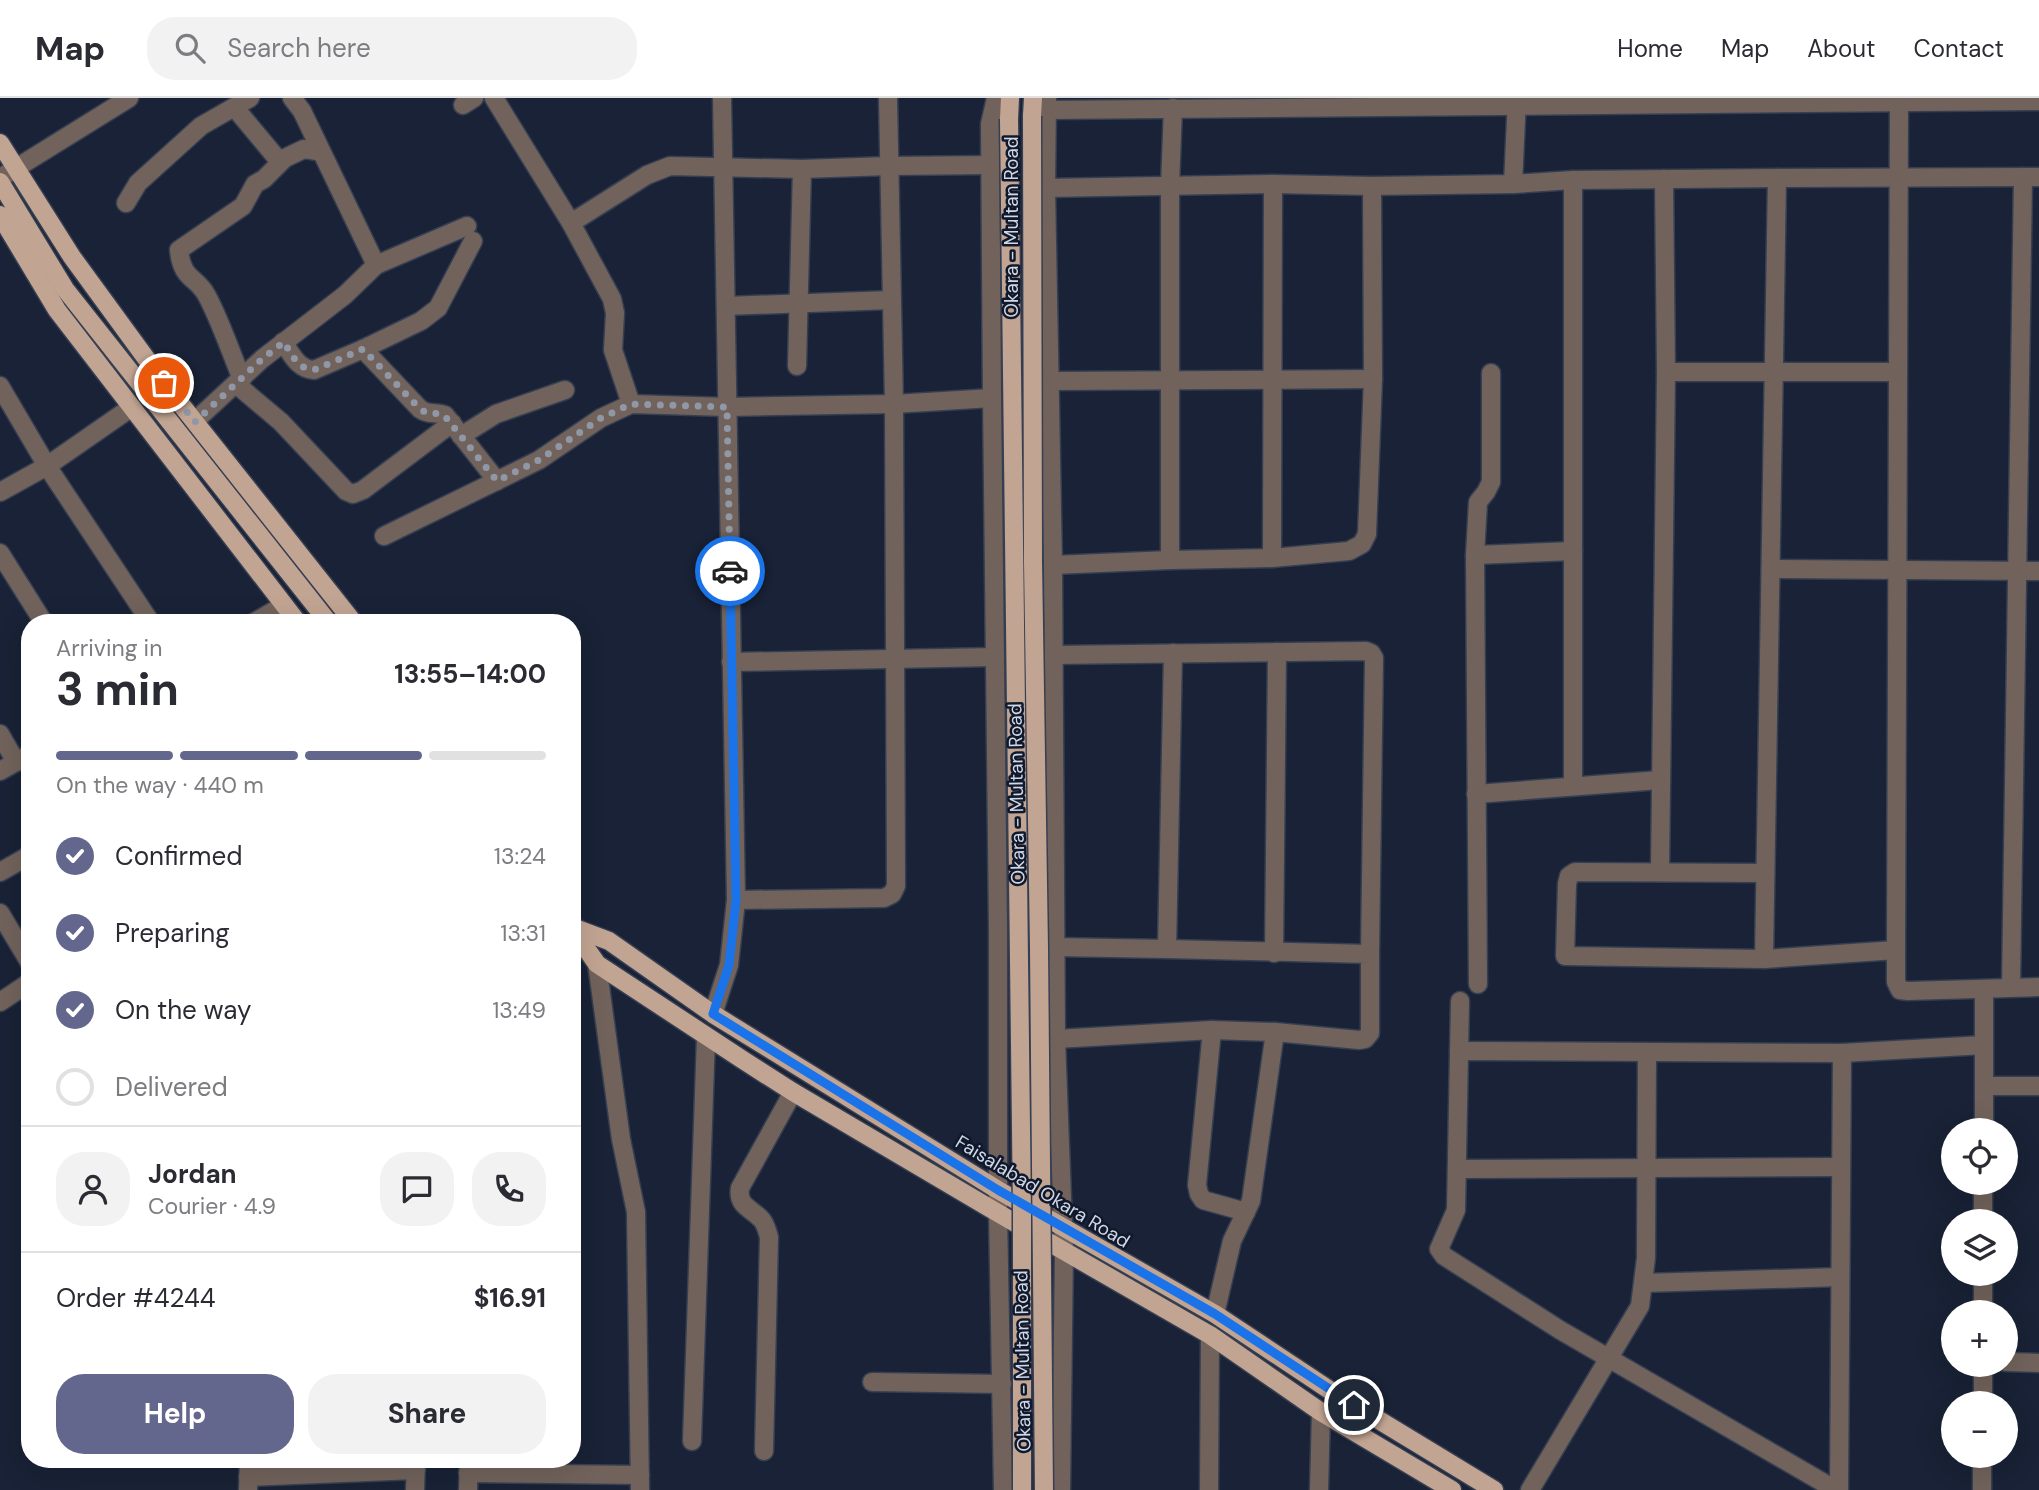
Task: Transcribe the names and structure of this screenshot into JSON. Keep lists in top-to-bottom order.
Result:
{
  "streets": {
    "main road": ["Okara - Multan Road", "Faisalabad Okara Road"]
  },
  "page": {
    "header": "Map",
    "search": "Search here",
    "nav": [
      "Home",
      "Map",
      "About",
      "Contact"
    ],
    "heading": ["3 min", "Arriving in", "13:55–14:00"],
    "panel": [
      "Jordan",
      "Courier · 4.9",
      "Order #4244",
      "$16.91"
    ],
    "bar": "On the way · 440 m",
    "list": [
      ["Confirmed", "13:24"],
      ["Preparing", "13:31"],
      ["On the way", "13:49"],
      "Delivered"
    ],
    "map_buttons": ["+", "−"],
    "buttons": ["Help", "Share"]
  }
}
